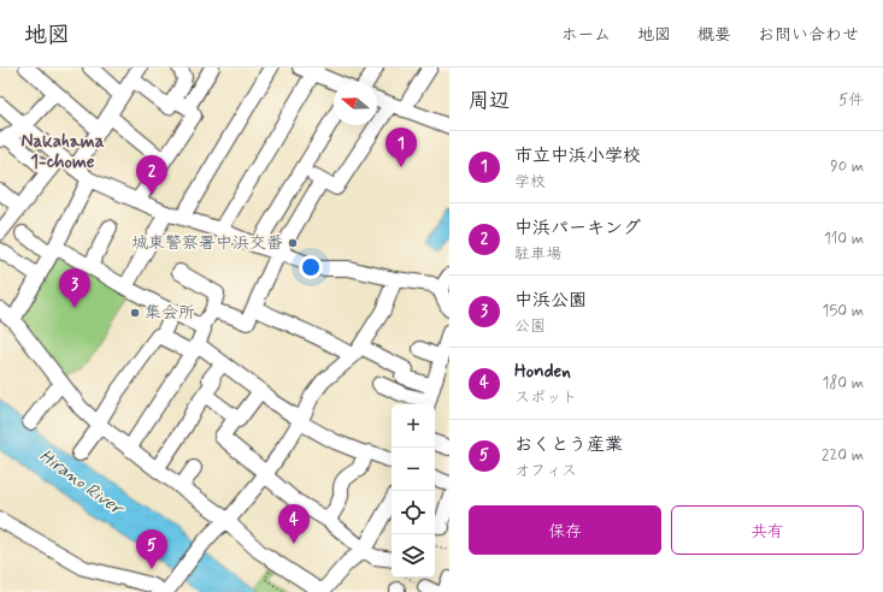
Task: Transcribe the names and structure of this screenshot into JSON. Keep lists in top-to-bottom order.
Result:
{
  "districts": ["Nakahama 1-chome"],
  "water": ["Hirano River"],
  "places": ["城東警察署中浜交番", "集会所"],
  "north": "left",
  "page": {
    "header": "地図",
    "nav": [
      "ホーム",
      "地図",
      "概要",
      "お問い合わせ"
    ],
    "heading": ["周辺", "5件"],
    "pins": [
      "1",
      "2",
      "3",
      "4",
      "5"
    ],
    "list": [
      {
        "mark": "1",
        "name": "市立中浜小学校",
        "note": "学校",
        "value": "90 m"
      },
      {
        "mark": "2",
        "name": "中浜パーキング",
        "note": "駐車場",
        "value": "110 m"
      },
      {
        "mark": "3",
        "name": "中浜公園",
        "note": "公園",
        "value": "150 m"
      },
      {
        "mark": "4",
        "name": "Honden",
        "note": "スポット",
        "value": "180 m"
      },
      {
        "mark": "5",
        "name": "おくとう産業",
        "note": "オフィス",
        "value": "220 m"
      }
    ],
    "map_buttons": ["+", "−"],
    "buttons": ["保存", "共有"]
  }
}
